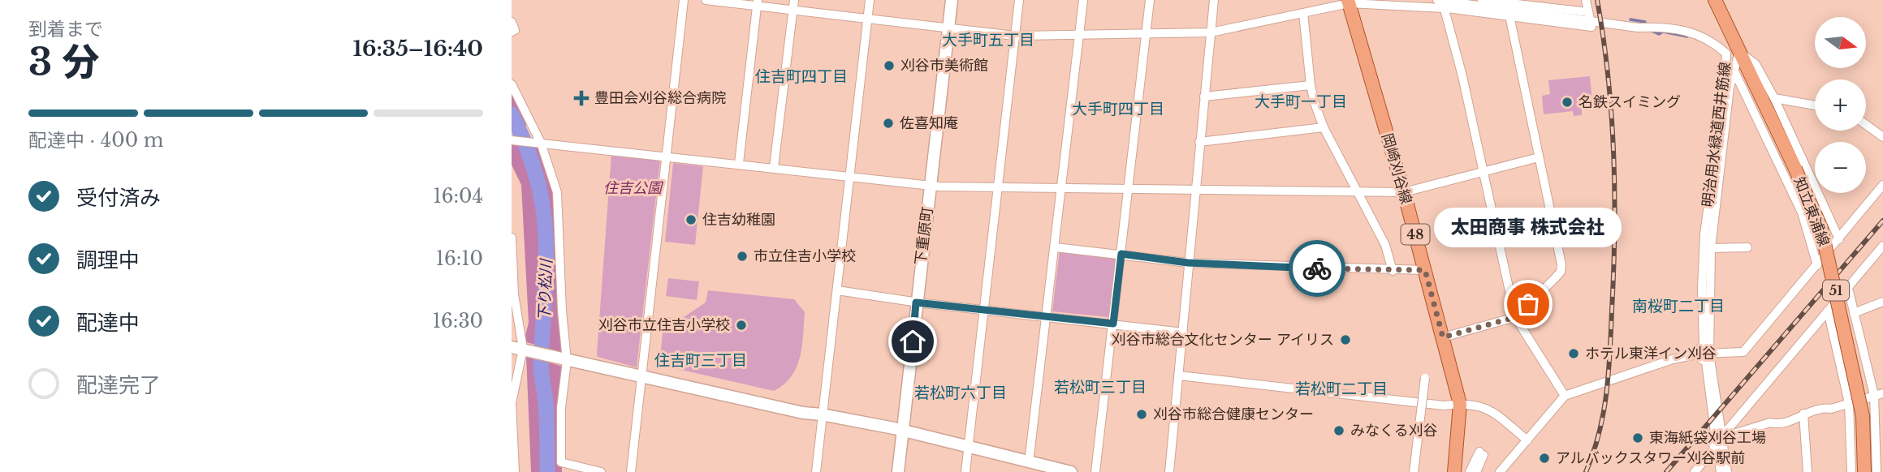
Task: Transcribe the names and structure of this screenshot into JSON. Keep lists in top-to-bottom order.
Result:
{
  "streets": {
    "main road": [
      "岡崎刈谷線",
      "知立東浦線",
      "48",
      "51"
    ],
    "street": ["明治用水緑道西井筋線", "下重原町"]
  },
  "districts": [
    "大手町五丁目",
    "住吉町四丁目",
    "大手町一丁目",
    "大手町四丁目",
    "南桜町二丁目",
    "住吉町三丁目",
    "若松町三丁目",
    "若松町二丁目",
    "若松町六丁目"
  ],
  "water": ["下り松川"],
  "parks": ["住吉公園"],
  "places": {
    "other": [
      "刈谷市美術館",
      "名鉄スイミング",
      "佐喜知庵",
      "住吉幼稚園",
      "市立住吉小学校",
      "太田商事 株式会社",
      "刈谷市立住吉小学校",
      "刈谷市総合文化センター アイリス",
      "ホテル東洋イン刈谷",
      "刈谷市総合健康センター",
      "みなくる刈谷",
      "東海紙袋刈谷工場",
      "アルバックスタワー刈谷駅前"
    ],
    "health": ["豊田会刈谷総合病院"]
  },
  "north": "right",
  "page": {
    "heading": ["3 分", "到着まで", "16:35–16:40"],
    "map_buttons": ["+", "−"],
    "bar": "配達中 · 400 m",
    "list": [
      ["受付済み", "16:04"],
      ["調理中", "16:10"],
      ["配達中", "16:30"],
      "配達完了"
    ],
    "bubble": "太田商事 株式会社"
  }
}
